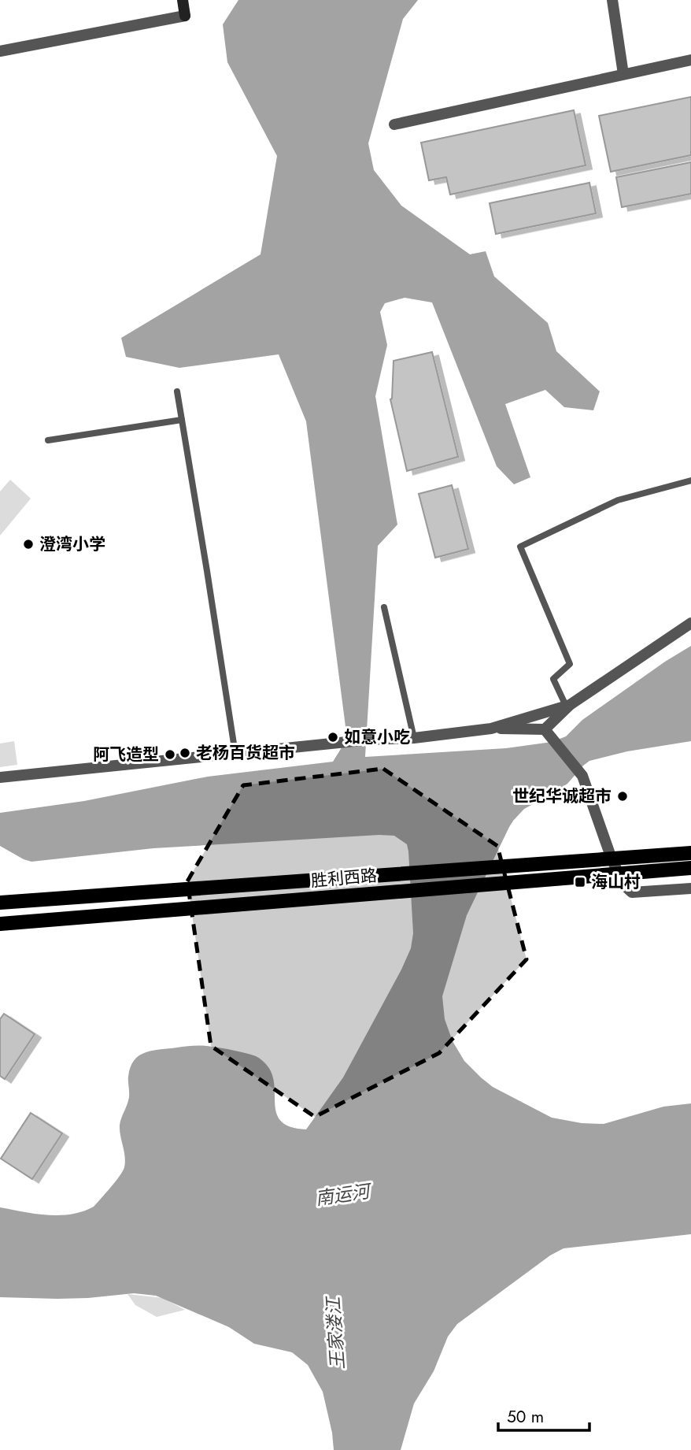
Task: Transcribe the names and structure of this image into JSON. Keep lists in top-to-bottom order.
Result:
{
  "streets": {
    "main road": ["胜利西路"]
  },
  "water": ["南运河", "王家溇江"],
  "places": {
    "other": [
      "澄湾小学",
      "如意小吃",
      "老杨百货超市",
      "阿飞造型",
      "世纪华诚超市"
    ],
    "transit": ["海山村"]
  },
  "scale_bar": "50 m"
}
